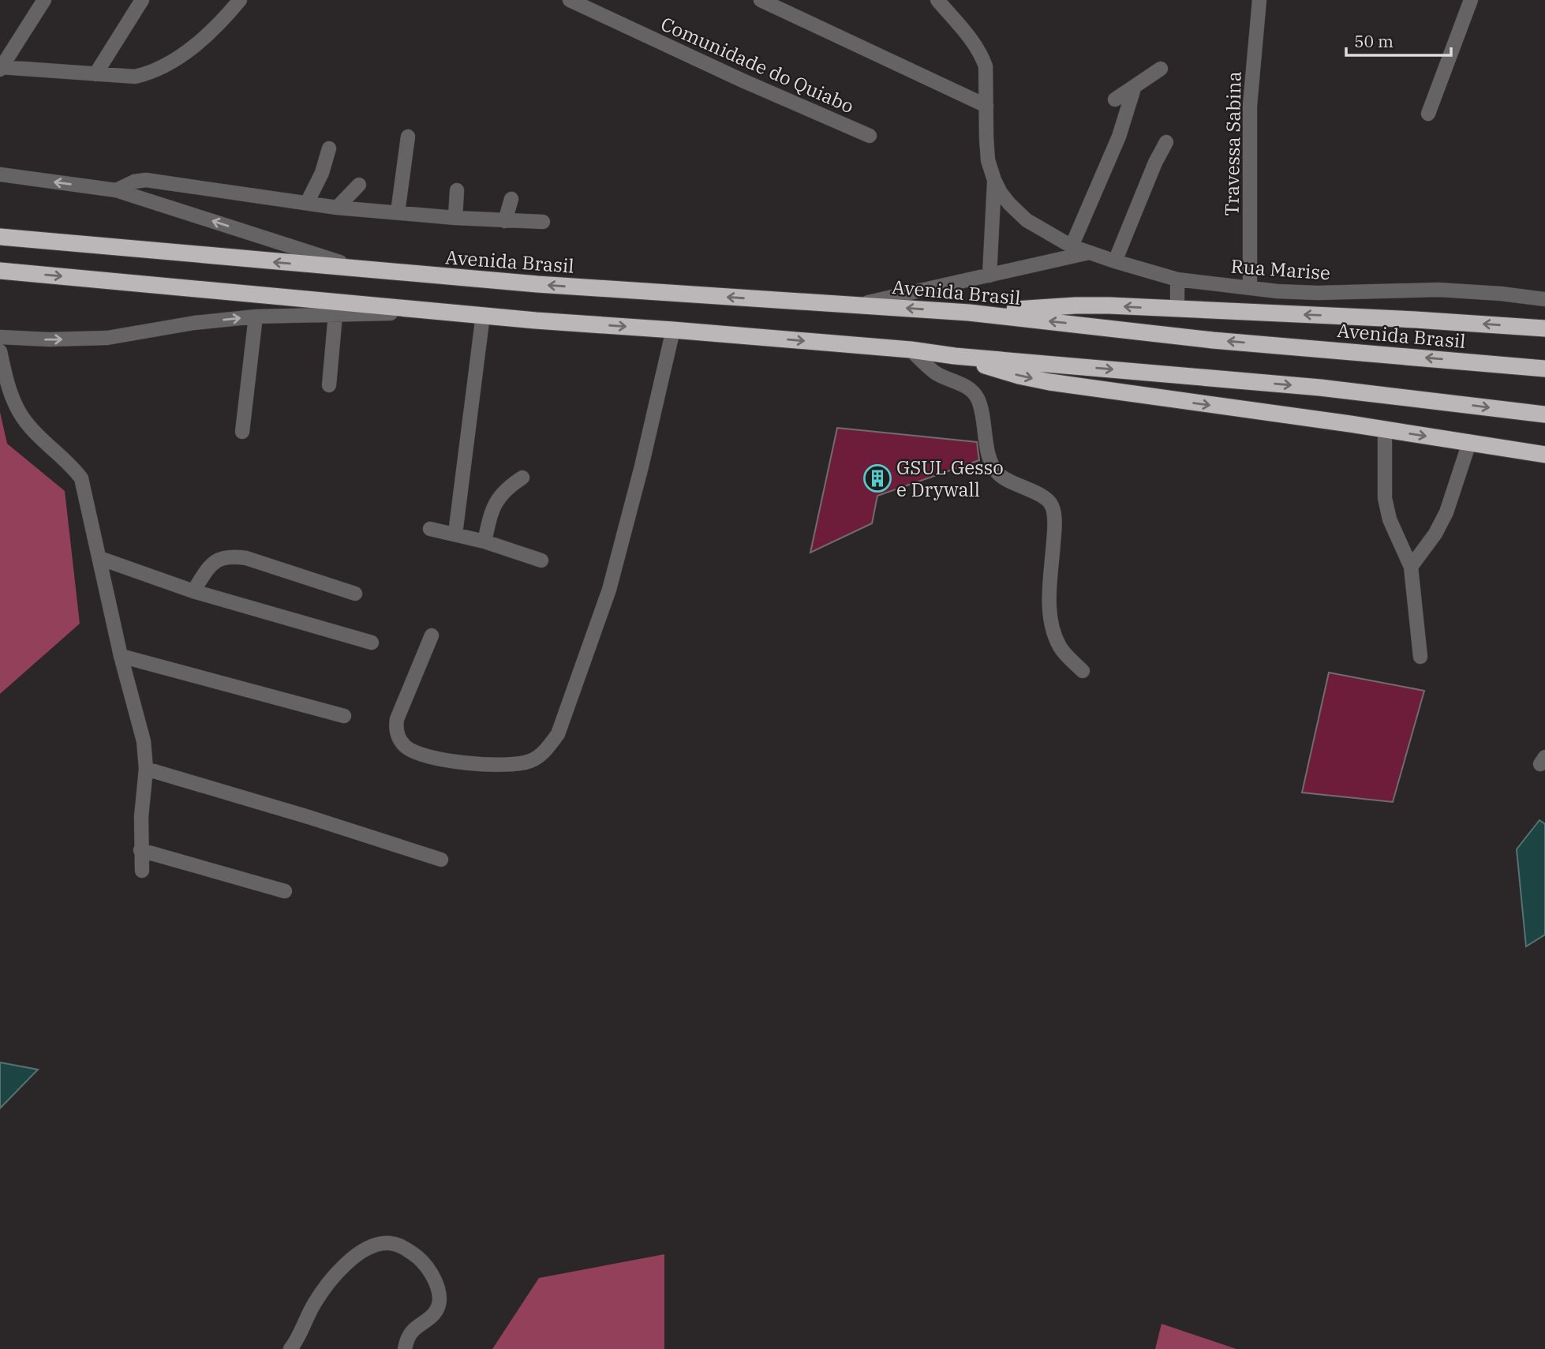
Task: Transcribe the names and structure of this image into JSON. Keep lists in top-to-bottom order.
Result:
{
  "streets": {
    "highway": ["Avenida Brasil"],
    "street": ["Comunidade do Quiabo", "Travessa Sabina", "Rua Marise"]
  },
  "crossings": [
    ["Travessa Sabina", "Rua Marise"]
  ],
  "places": {
    "building": ["GSUL Gesso e Drywall"]
  },
  "scale_bar": "50 m"
}
